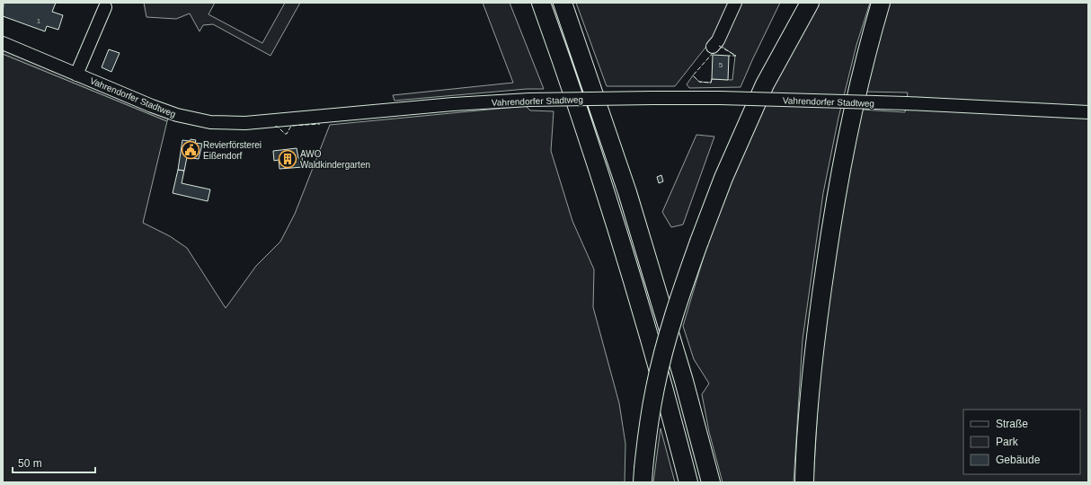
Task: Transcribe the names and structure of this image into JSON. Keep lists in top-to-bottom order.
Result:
{
  "streets": {
    "street": ["Vahrendorfer Stadtweg"]
  },
  "places": {
    "public building": ["Revierförsterei Eißendorf"],
    "building": ["AWO Waldkindergarten"]
  },
  "house_numbers": ["1", "5"],
  "legend": ["Straße", "Park", "Gebäude"],
  "scale_bar": "50 m"
}
